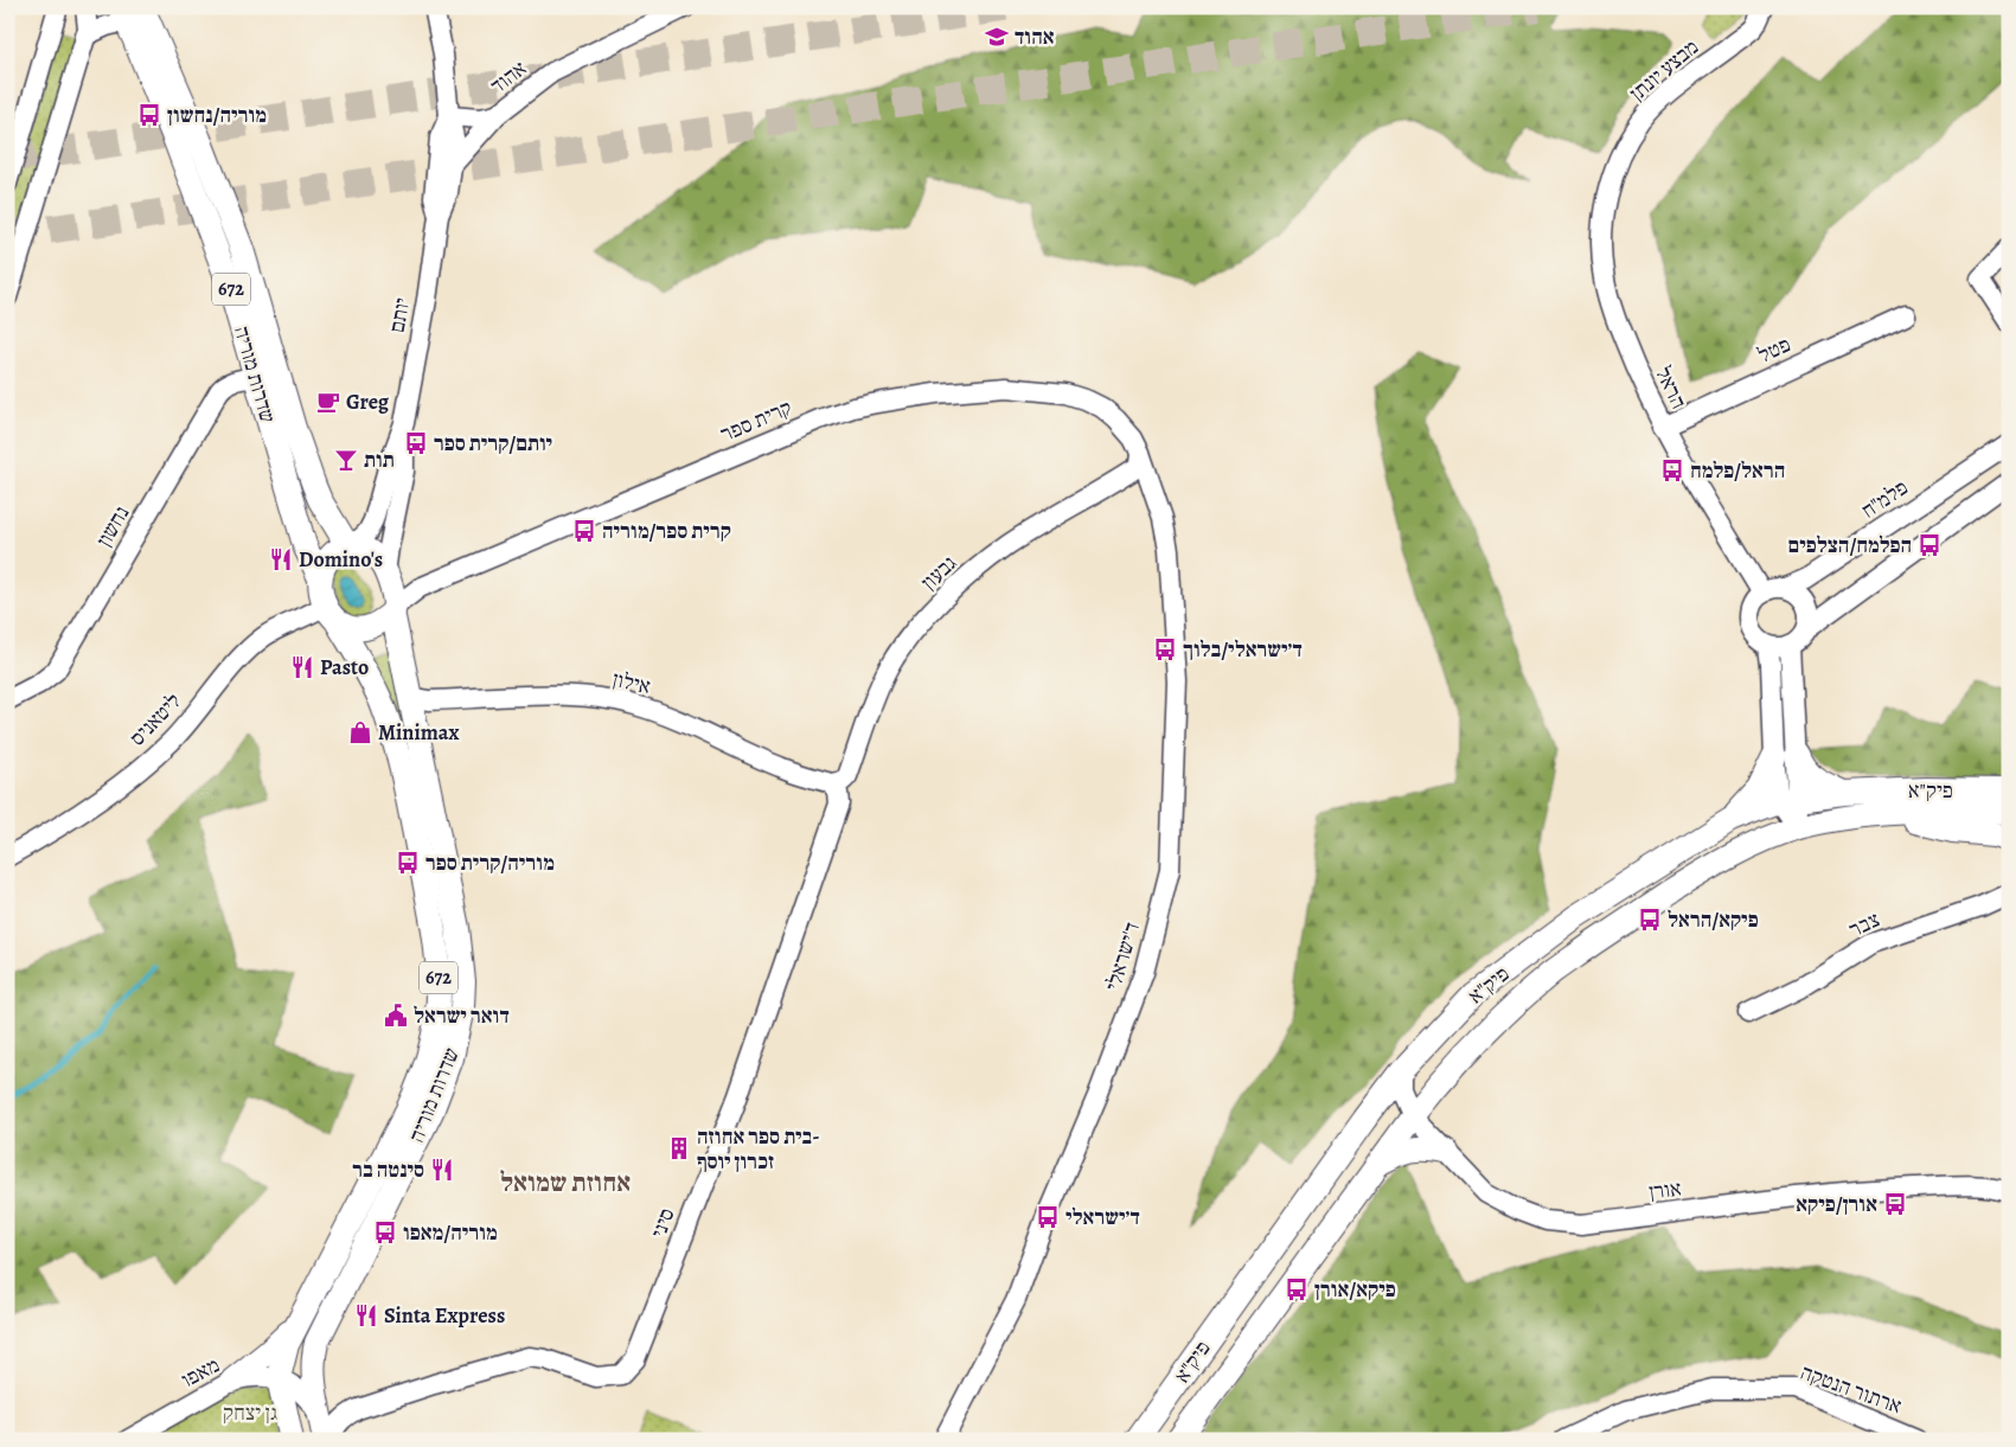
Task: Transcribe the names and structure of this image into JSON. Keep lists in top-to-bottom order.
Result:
{
  "streets": {
    "main road": ["672", "שדרות מוריה", "פיק\"א"],
    "street": [
      "מבצע יונתן",
      "אהוד",
      "יותם",
      "פטל",
      "הראל",
      "קרית ספר",
      "פלמ\"ח",
      "נחשון",
      "גבעון",
      "אילון",
      "ליטאניס",
      "צבר",
      "ד'ישראלי",
      "אורן",
      "סיני",
      "מאפו",
      "ארתור הנטקה"
    ]
  },
  "crossings": [
    ["מבצע יונתן", "הראל"],
    ["אהוד", "יותם"],
    ["672", "יותם"],
    ["672", "שדרות מוריה"],
    ["672", "קרית ספר"],
    ["672", "ליטאניס"],
    ["672", "מאפו"],
    ["יותם", "שדרות מוריה"],
    ["יותם", "קרית ספר"],
    ["יותם", "ליטאניס"],
    ["פטל", "הראל"],
    ["שדרות מוריה", "קרית ספר"],
    ["שדרות מוריה", "נחשון"],
    ["שדרות מוריה", "אילון"],
    ["שדרות מוריה", "ליטאניס"],
    ["שדרות מוריה", "סיני"],
    ["שדרות מוריה", "מאפו"],
    ["הראל", "פלמ\"ח"],
    ["קרית ספר", "גבעון"],
    ["קרית ספר", "ליטאניס"],
    ["קרית ספר", "ד'ישראלי"],
    ["גבעון", "אילון"],
    ["גבעון", "ד'ישראלי"],
    ["גבעון", "סיני"],
    ["אילון", "סיני"],
    ["פיק\"א", "אורן"]
  ],
  "districts": ["אחוזת שמואל"],
  "parks": ["גן יצחק"],
  "places": {
    "school or university": ["אהוד"],
    "bus stop": [
      "מוריה/נחשון",
      "יותם/קרית ספר",
      "הראל/פלמח",
      "קרית ספר/מוריה",
      "הפלמח/הצלפים",
      "ד׳ישראלי/בלוך",
      "מוריה/קרית ספר",
      "פיקא/הראל",
      "אורן/פיקא",
      "ד׳ישראלי",
      "מוריה/מאפו",
      "פיקא/אורן"
    ],
    "cafe": ["Greg"],
    "bar": ["תות"],
    "restaurant": [
      "Domino's",
      "Pasto",
      "סינטה בר",
      "Sinta Express"
    ],
    "shop": ["Minimax"],
    "public building": ["דואר ישראל"],
    "building": ["בית ספר אחוזה- זכרון יוסף"]
  }
}
